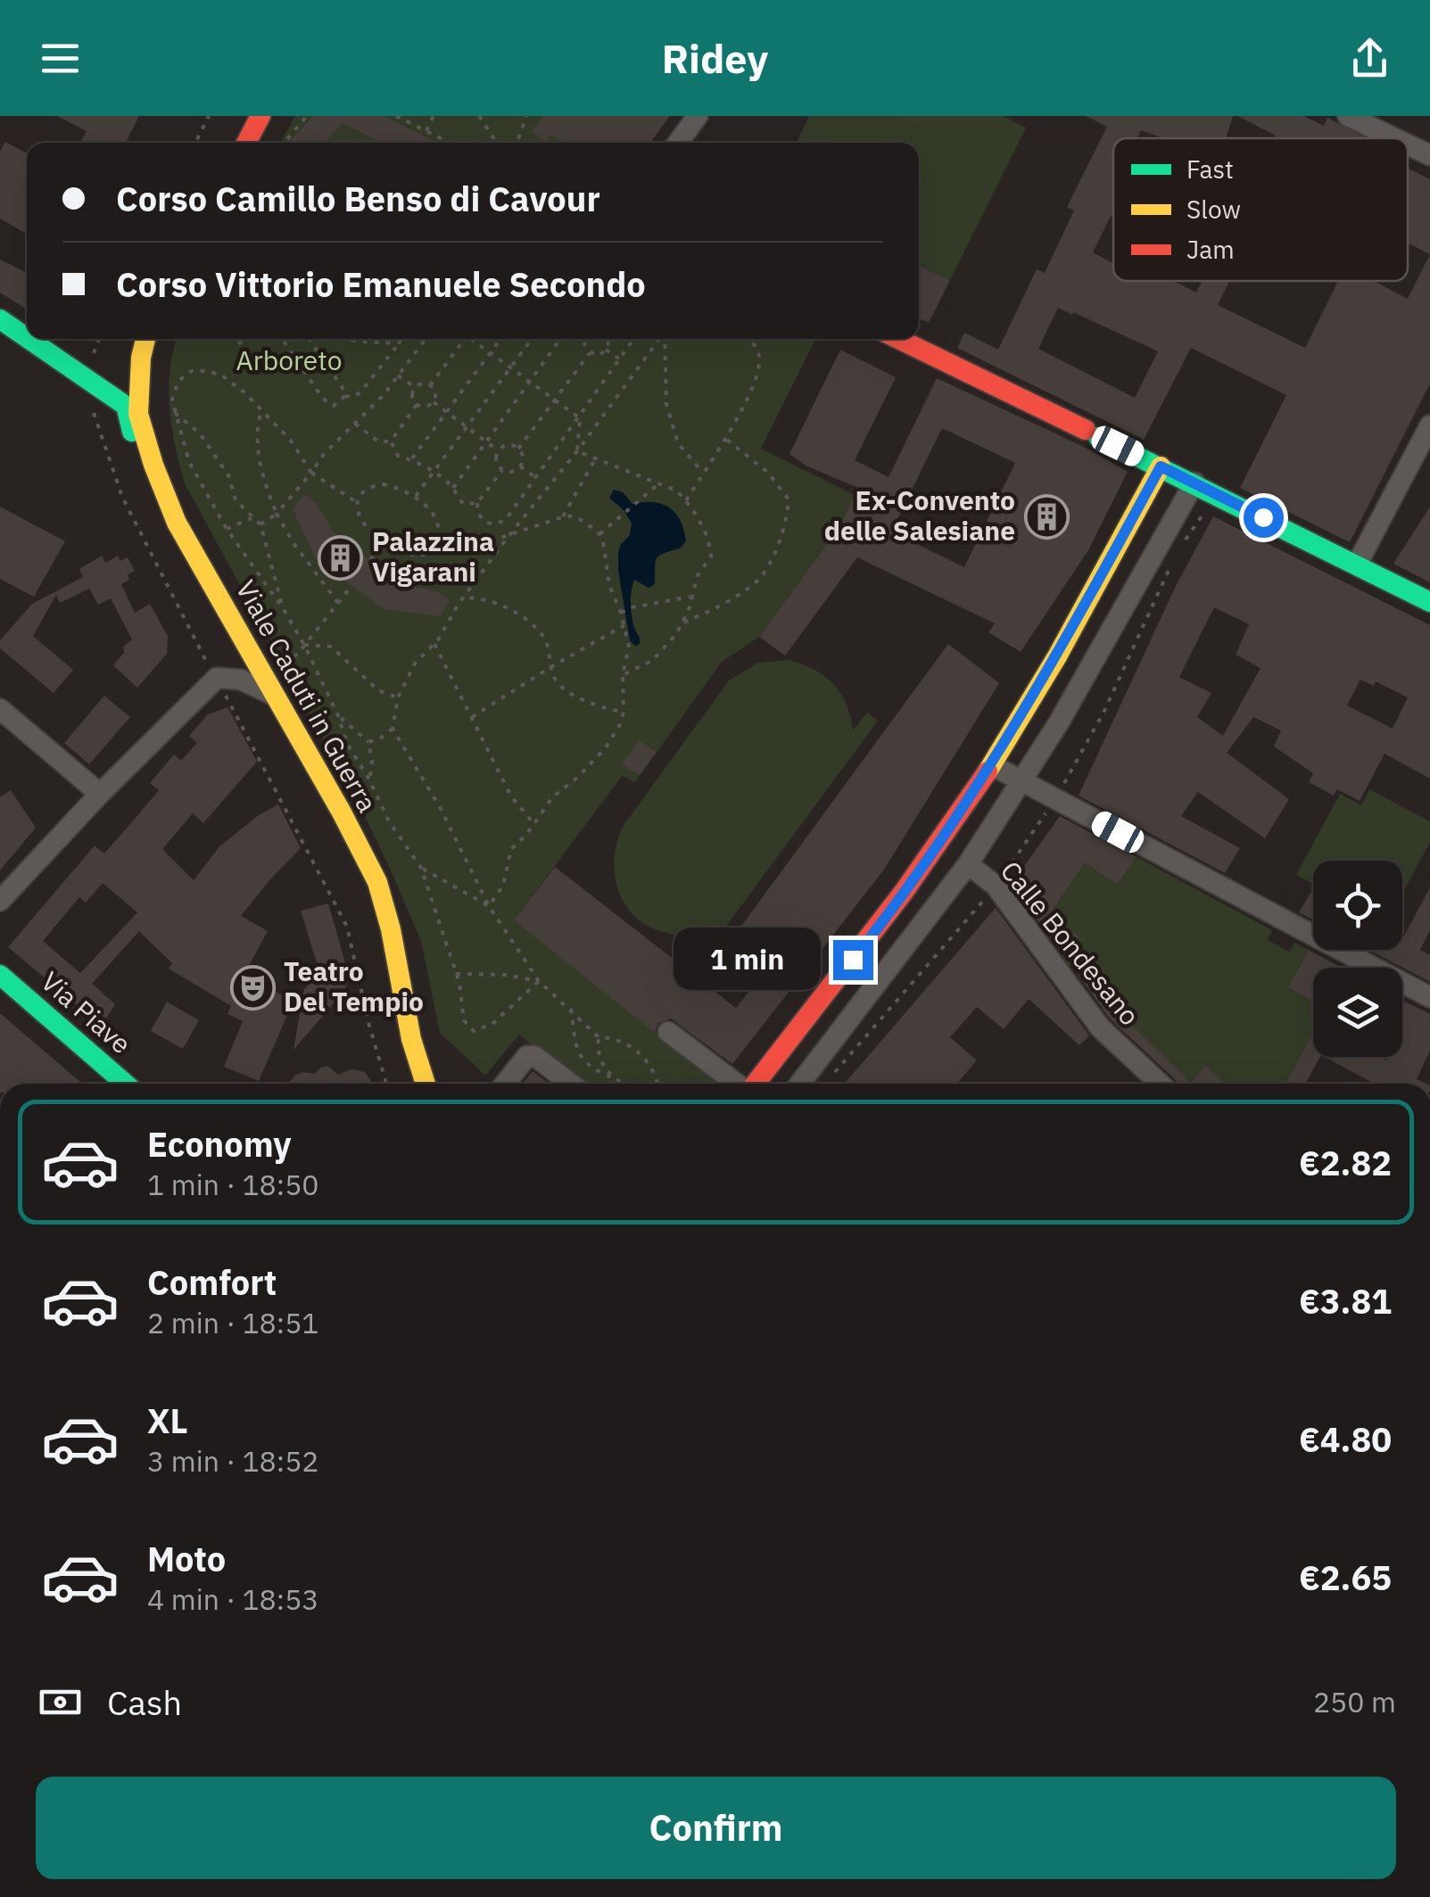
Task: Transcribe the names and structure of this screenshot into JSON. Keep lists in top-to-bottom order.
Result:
{
  "streets": {
    "street": ["Viale Caduti in Guerra", "Calle Bondesano", "Via Piave"]
  },
  "parks": ["Arboreto"],
  "places": {
    "building": ["Ex-Convento delle Salesiane", "Palazzina Vigarani"],
    "theatre": ["Teatro Del Tempio"]
  },
  "legend": ["Fast", "Slow", "Jam"],
  "page": {
    "header": "Ridey",
    "banner": ["Corso Camillo Benso di Cavour", "Corso Vittorio Emanuele Secondo"],
    "bubble": "1 min",
    "list": [
      {
        "name": "Economy",
        "note": "1 min · 18:50",
        "value": "€2.82"
      },
      {
        "name": "Comfort",
        "note": "2 min · 18:51",
        "value": "€3.81"
      },
      {
        "name": "XL",
        "note": "3 min · 18:52",
        "value": "€4.80"
      },
      {
        "name": "Moto",
        "note": "4 min · 18:53",
        "value": "€2.65"
      }
    ],
    "pay": ["Cash", "250 m"],
    "buttons": "Confirm"
  }
}
